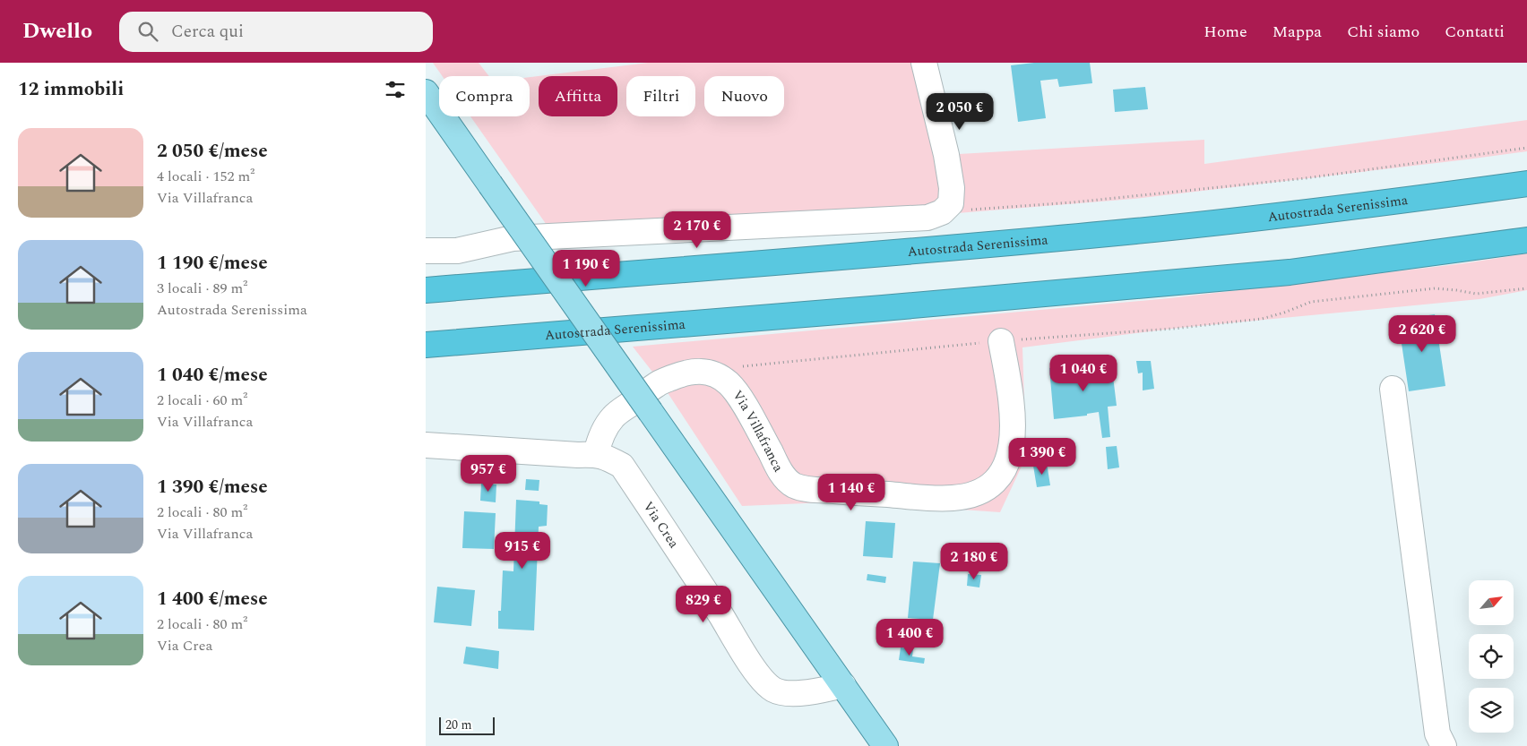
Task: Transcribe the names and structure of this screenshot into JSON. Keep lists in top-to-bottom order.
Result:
{
  "streets": {
    "highway": ["Autostrada Serenissima"],
    "street": ["Via Villafranca", "Via Crea"]
  },
  "crossings": [
    ["Via Villafranca", "Via Crea"]
  ],
  "scale_bar": "20 m",
  "north": "top right",
  "page": {
    "header": "Dwello",
    "search": "Cerca qui",
    "nav": [
      "Home",
      "Mappa",
      "Chi siamo",
      "Contatti"
    ],
    "heading": "12 immobili",
    "chip": [
      "Compra",
      "Affitta",
      "Filtri",
      "Nuovo"
    ],
    "price": [
      "2 050 €",
      "2 170 €",
      "1 190 €",
      "2 620 €",
      "1 040 €",
      "1 390 €",
      "957 €",
      "1 140 €",
      "915 €",
      "2 180 €",
      "829 €",
      "1 400 €"
    ],
    "list": [
      {
        "name": "2 050 €/mese",
        "note": "4 locali · 152 m² · Via Villafranca"
      },
      {
        "name": "1 190 €/mese",
        "note": "3 locali · 89 m² · Autostrada Serenissima"
      },
      {
        "name": "1 040 €/mese",
        "note": "2 locali · 60 m² · Via Villafranca"
      },
      {
        "name": "1 390 €/mese",
        "note": "2 locali · 80 m² · Via Villafranca"
      },
      {
        "name": "1 400 €/mese",
        "note": "2 locali · 80 m² · Via Crea"
      }
    ],
    "scale": "20 m"
  }
}
